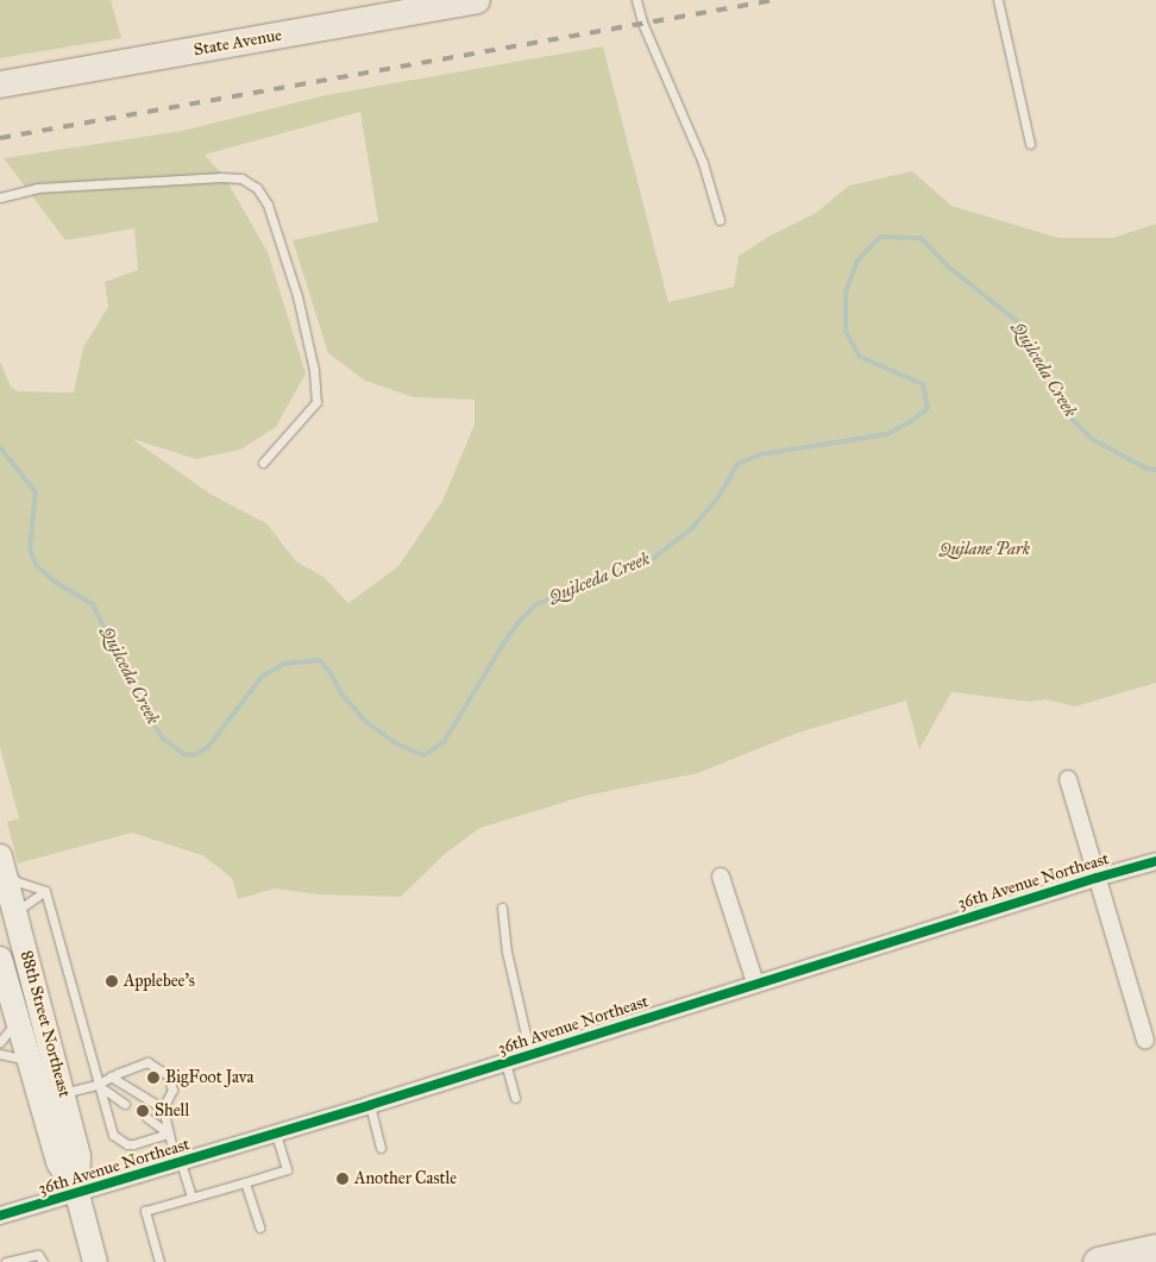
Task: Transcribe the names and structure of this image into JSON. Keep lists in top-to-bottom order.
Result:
{
  "streets": {
    "main road": ["State Avenue", "88th Street Northeast"],
    "street": ["36th Avenue Northeast"]
  },
  "crossings": [
    ["36th Avenue Northeast", "88th Street Northeast"]
  ],
  "water": ["Quilceda Creek"],
  "parks": ["Quilane Park"],
  "places": [
    "Applebee's",
    "BigFoot Java",
    "Shell",
    "Another Castle"
  ]
}
